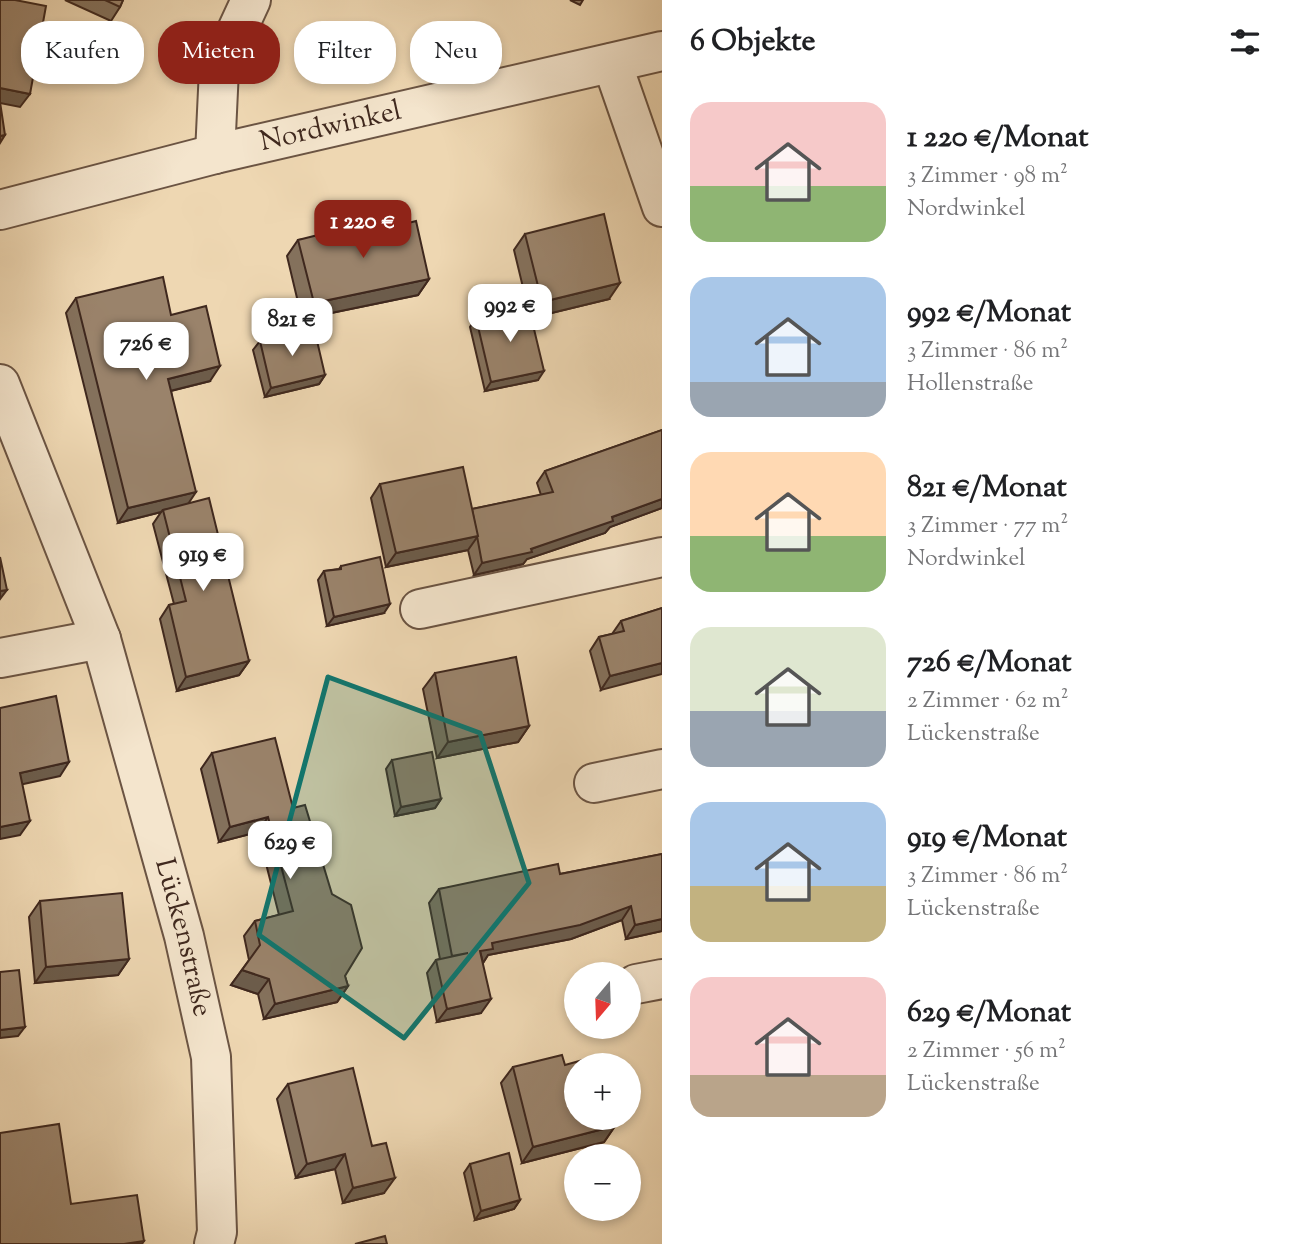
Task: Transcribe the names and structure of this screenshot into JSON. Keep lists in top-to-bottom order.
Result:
{
  "streets": {
    "street": ["Nordwinkel", "Lückenstraße"]
  },
  "north": "bottom",
  "page": {
    "heading": "6 Objekte",
    "chip": [
      "Kaufen",
      "Mieten",
      "Filter",
      "Neu"
    ],
    "list": [
      {
        "name": "1 220 €/Monat",
        "note": "3 Zimmer · 98 m² · Nordwinkel"
      },
      {
        "name": "992 €/Monat",
        "note": "3 Zimmer · 86 m² · Hollenstraße"
      },
      {
        "name": "821 €/Monat",
        "note": "3 Zimmer · 77 m² · Nordwinkel"
      },
      {
        "name": "726 €/Monat",
        "note": "2 Zimmer · 62 m² · Lückenstraße"
      },
      {
        "name": "919 €/Monat",
        "note": "3 Zimmer · 86 m² · Lückenstraße"
      },
      {
        "name": "629 €/Monat",
        "note": "2 Zimmer · 56 m² · Lückenstraße"
      }
    ],
    "price": [
      "1 220 €",
      "992 €",
      "821 €",
      "726 €",
      "919 €",
      "629 €"
    ],
    "map_buttons": ["+", "−"]
  }
}
